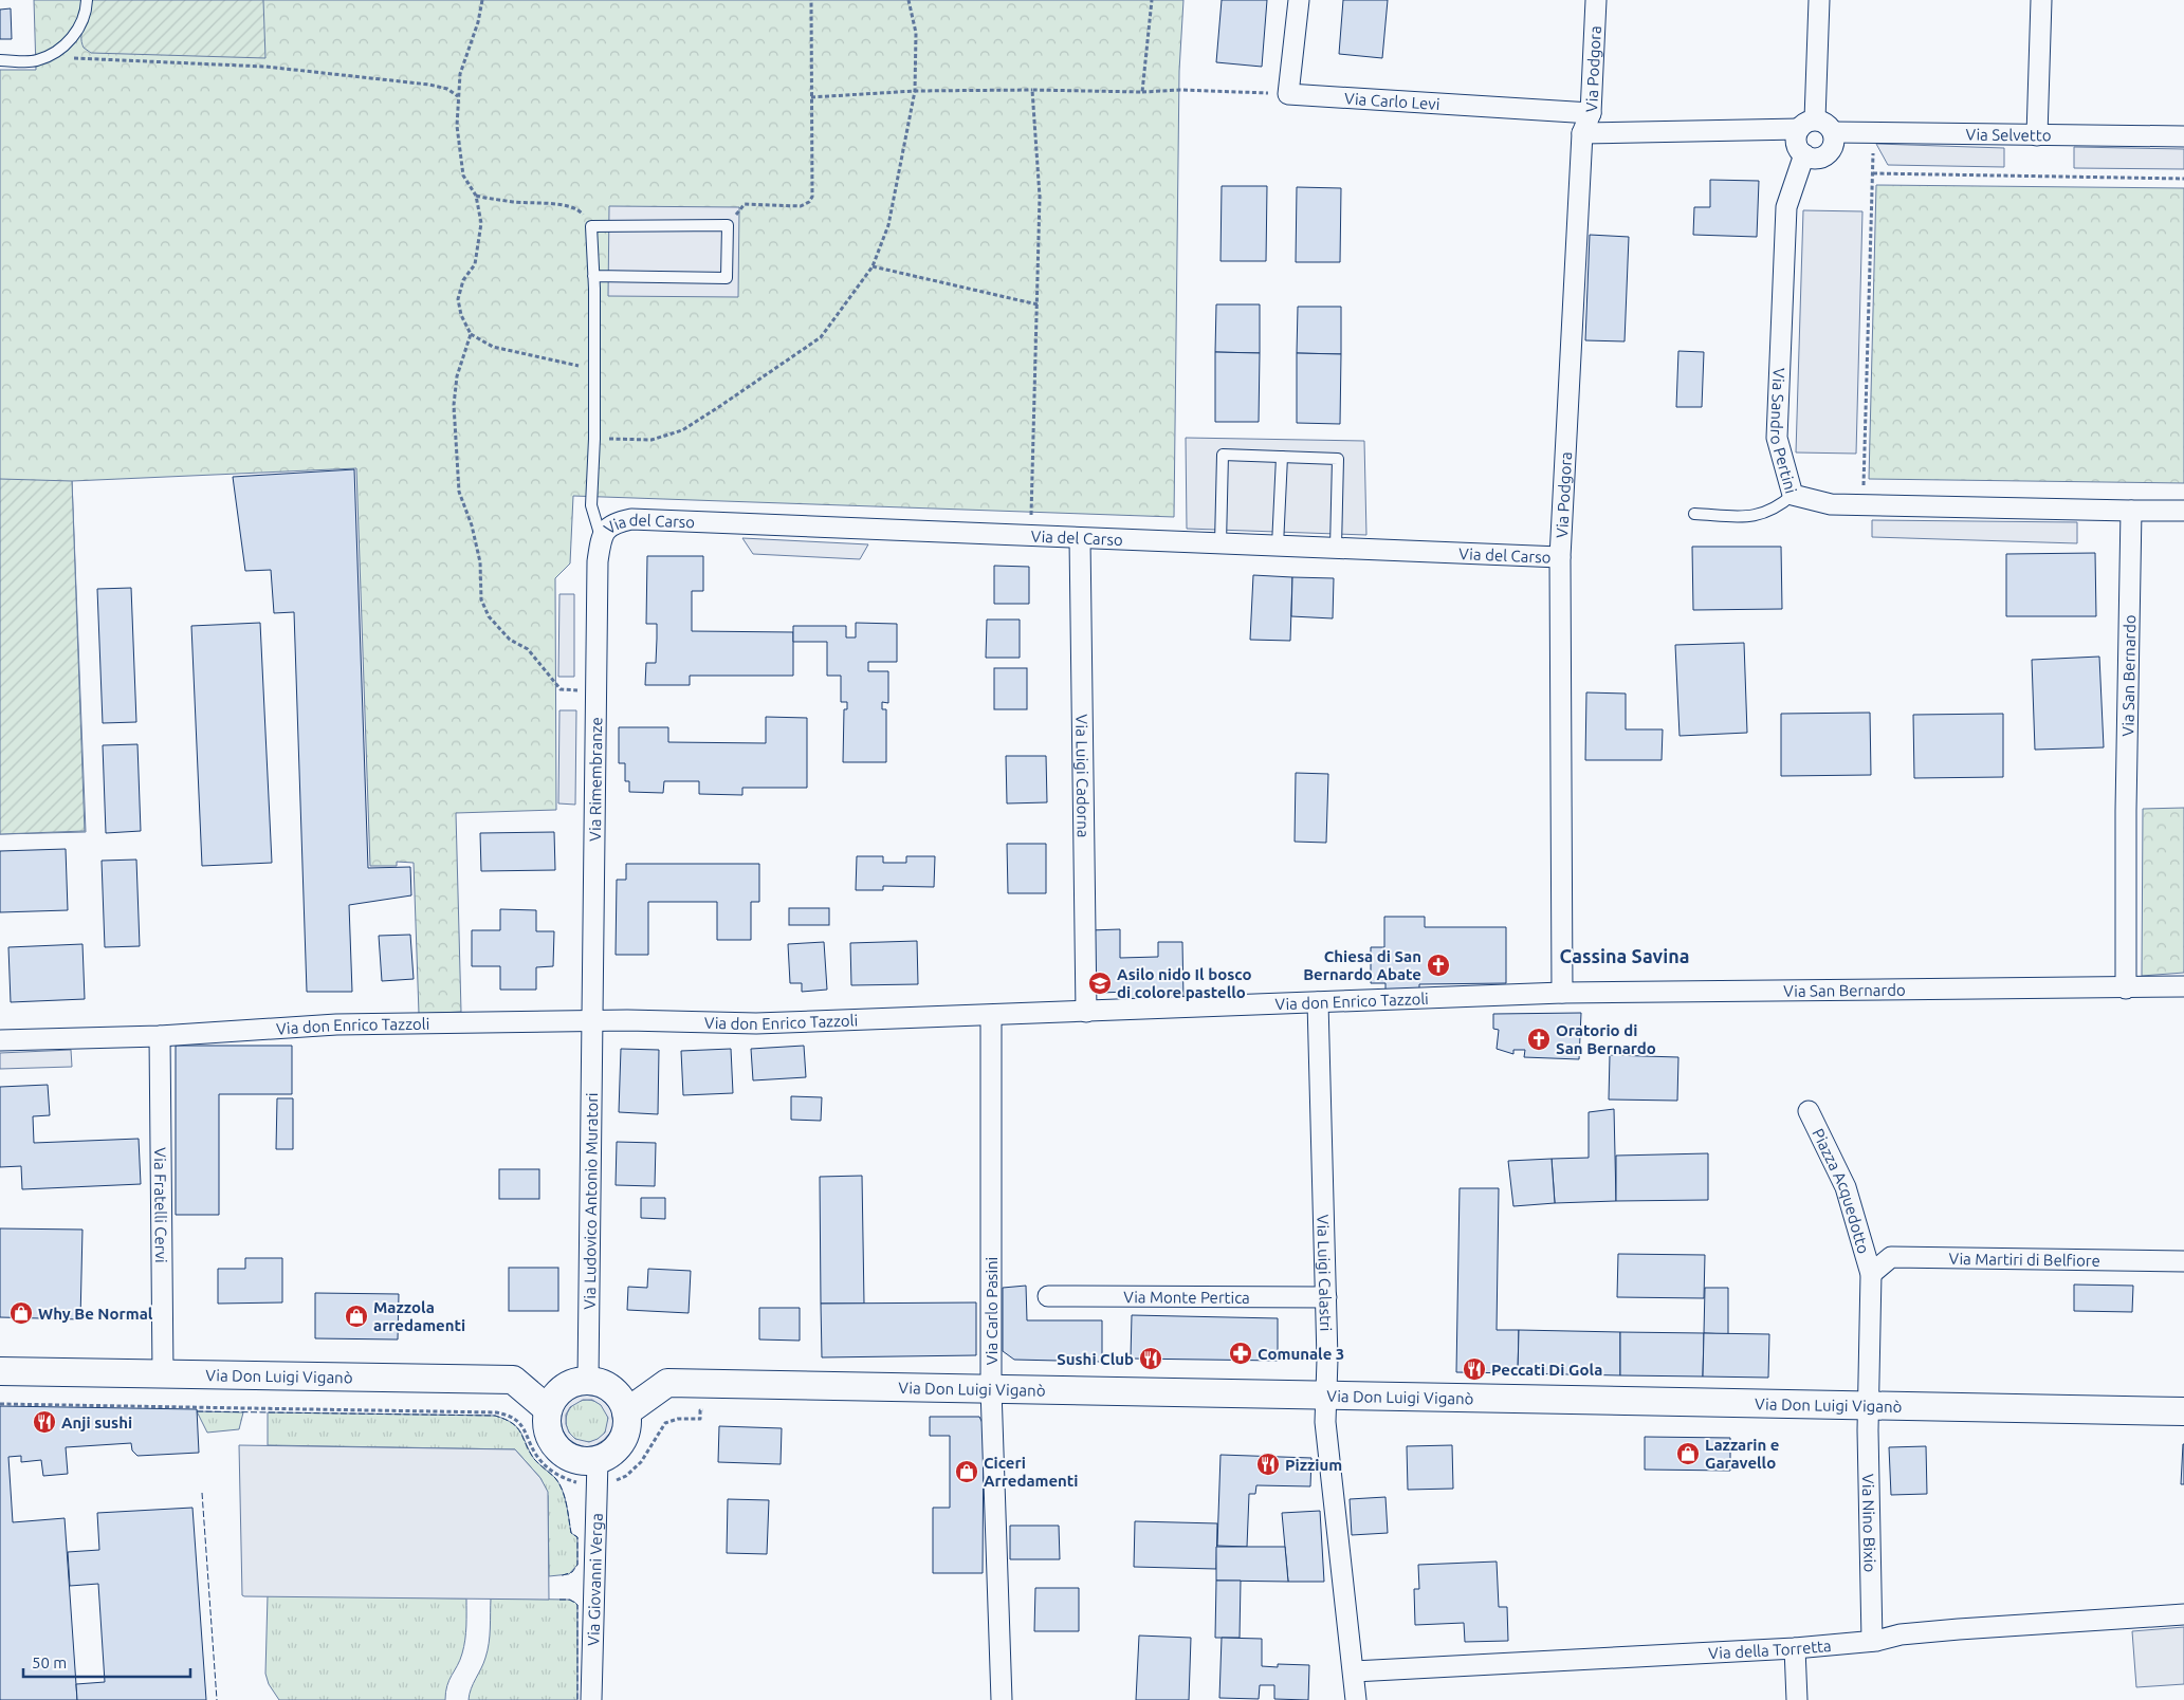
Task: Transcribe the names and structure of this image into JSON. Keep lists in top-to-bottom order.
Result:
{
  "streets": {
    "street": [
      "Via Podgora",
      "Via Carlo Levi",
      "Via Selvetto",
      "Via Sandro Pertini",
      "Via del Carso",
      "Via San Bernardo",
      "Via Luigi Cadorna",
      "Via Rimembranze",
      "Via don Enrico Tazzoli",
      "Piazza Acquedotto",
      "Via Ludovico Antonio Muratori",
      "Via Fratelli Cervi",
      "Via Martiri di Belfiore",
      "Via Luigi Calastri",
      "Via Monte Pertica",
      "Via Carlo Pasini",
      "Via Don Luigi Viganò",
      "Via Nino Bixio",
      "Via Giovanni Verga",
      "Via della Torretta"
    ]
  },
  "crossings": [
    ["Via Podgora", "Via Carlo Levi"],
    ["Via Podgora", "Via del Carso"],
    ["Via Podgora", "Via San Bernardo"],
    ["Via Podgora", "Via don Enrico Tazzoli"],
    ["Via Selvetto", "Via Sandro Pertini"],
    ["Via Sandro Pertini", "Via San Bernardo"],
    ["Via del Carso", "Via Luigi Cadorna"],
    ["Via del Carso", "Via Rimembranze"],
    ["Via San Bernardo", "Via don Enrico Tazzoli"],
    ["Via Luigi Cadorna", "Via don Enrico Tazzoli"],
    ["Via Rimembranze", "Via don Enrico Tazzoli"],
    ["Via Rimembranze", "Via Ludovico Antonio Muratori"],
    ["Via don Enrico Tazzoli", "Via Ludovico Antonio Muratori"],
    ["Via don Enrico Tazzoli", "Via Fratelli Cervi"],
    ["Via don Enrico Tazzoli", "Via Luigi Calastri"],
    ["Via don Enrico Tazzoli", "Via Carlo Pasini"],
    ["Piazza Acquedotto", "Via Martiri di Belfiore"],
    ["Piazza Acquedotto", "Via Don Luigi Viganò"],
    ["Piazza Acquedotto", "Via Nino Bixio"],
    ["Via Ludovico Antonio Muratori", "Via Don Luigi Viganò"],
    ["Via Ludovico Antonio Muratori", "Via Giovanni Verga"],
    ["Via Fratelli Cervi", "Via Don Luigi Viganò"],
    ["Via Luigi Calastri", "Via Monte Pertica"],
    ["Via Luigi Calastri", "Via Don Luigi Viganò"],
    ["Via Luigi Calastri", "Via della Torretta"],
    ["Via Carlo Pasini", "Via Don Luigi Viganò"],
    ["Via Don Luigi Viganò", "Via Nino Bixio"],
    ["Via Don Luigi Viganò", "Via Giovanni Verga"],
    ["Via Nino Bixio", "Via della Torretta"]
  ],
  "districts": ["Cassina Savina"],
  "places": {
    "church": ["Chiesa di San Bernardo Abate", "Oratorio di San Bernardo"],
    "school or university": ["Asilo nido Il bosco di colore pastello"],
    "shop": [
      "Why Be Normal",
      "Mazzola arredamenti",
      "Lazzarin e Garavello",
      "Ciceri Arredamenti"
    ],
    "pharmacy": ["Comunale 3"],
    "restaurant": [
      "Sushi Club",
      "Peccati Di Gola",
      "Anji sushi",
      "Pizzium"
    ]
  },
  "scale_bar": "50 m"
}
